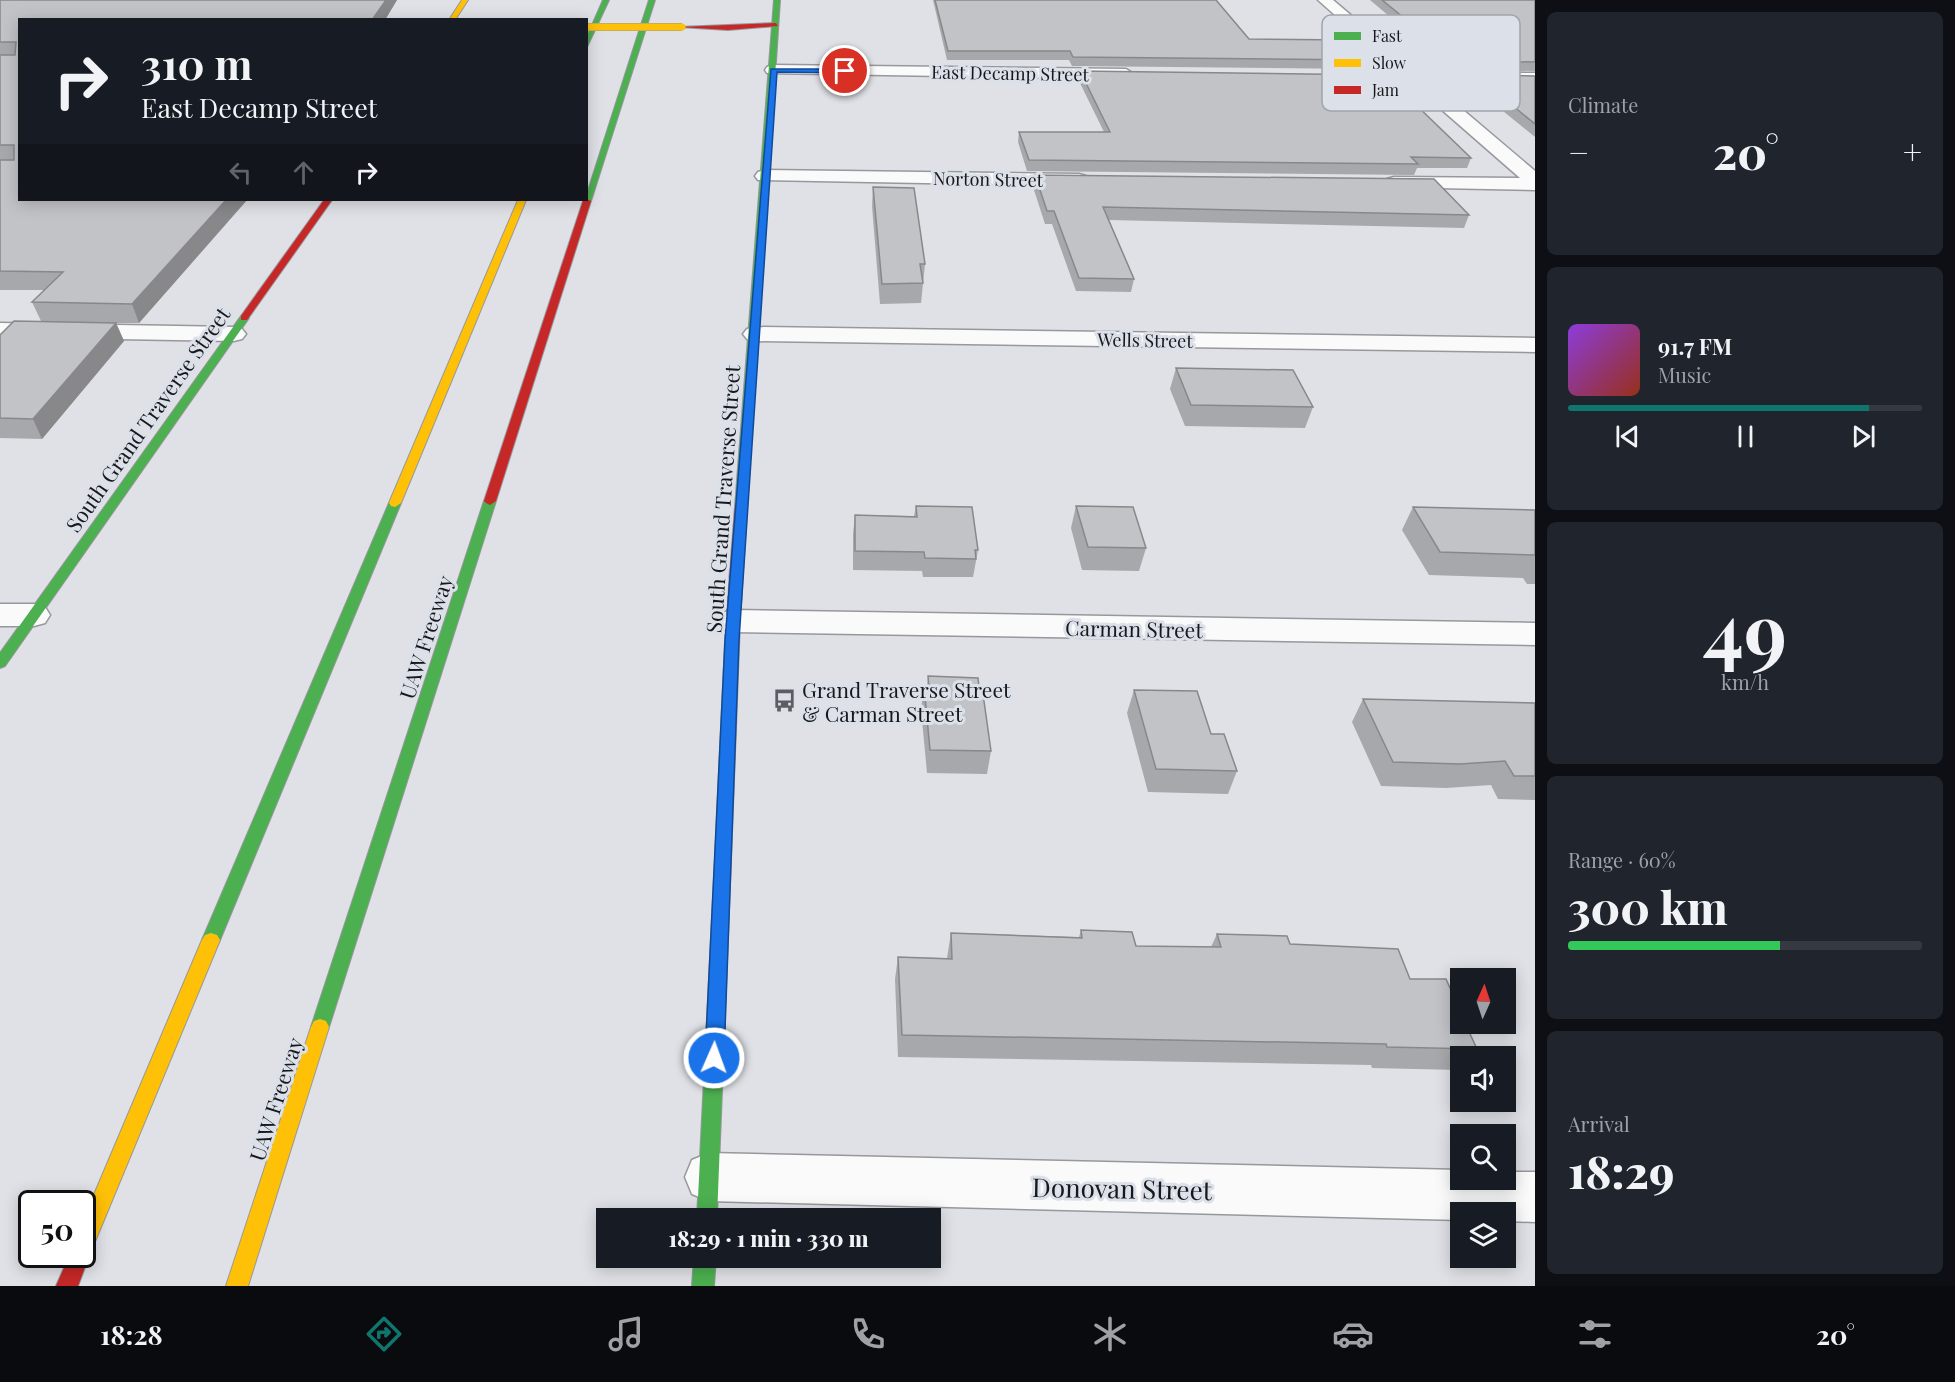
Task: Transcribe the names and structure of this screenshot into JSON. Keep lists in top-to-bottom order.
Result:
{
  "streets": {
    "main road": ["South Grand Traverse Street", "UAW Freeway"],
    "street": [
      "East Decamp Street",
      "Norton Street",
      "Wells Street",
      "Carman Street",
      "Donovan Street"
    ]
  },
  "crossings": [
    ["East Decamp Street", "South Grand Traverse Street"],
    ["Norton Street", "South Grand Traverse Street"],
    ["Wells Street", "South Grand Traverse Street"],
    ["South Grand Traverse Street", "Carman Street"],
    ["South Grand Traverse Street", "Donovan Street"]
  ],
  "places": {
    "bus stop": ["Grand Traverse Street & Carman Street"]
  },
  "legend": ["Fast", "Slow", "Jam"],
  "north": "top",
  "page": {
    "tile": [
      "Climate",
      ["49", "km/h"],
      ["Range · 60%", "300 km"],
      ["Arrival", "18:29"]
    ],
    "turn": ["310 m", "East Decamp Street"],
    "heat": ["−", "20°", "+"],
    "song": ["91.7 FM", "Music"],
    "limit": "50",
    "trip": "18:29 · 1 min · 330 m",
    "tabs": ["18:28", "20°"]
  }
}
